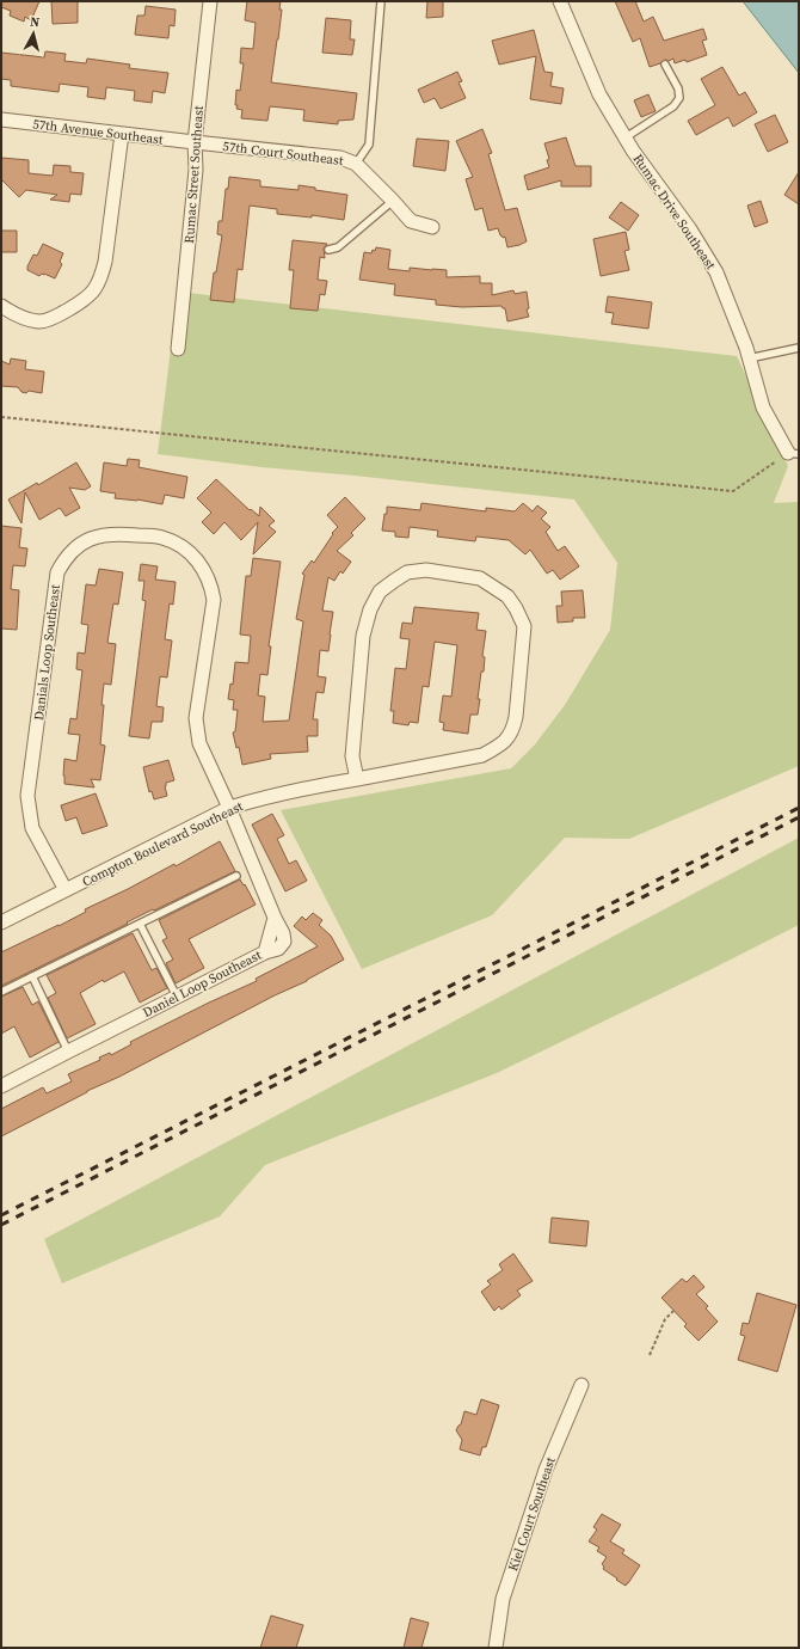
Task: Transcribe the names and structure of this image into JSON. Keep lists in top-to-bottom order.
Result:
{
  "streets": {
    "street": [
      "57th Avenue Southeast",
      "57th Court Southeast",
      "Rumac Street Southeast",
      "Rumac Drive Southeast",
      "Danials Loop Southeast",
      "Compton Boulevard Southeast",
      "Daniel Loop Southeast",
      "Kiel Court Southeast"
    ]
  },
  "crossings": [
    ["57th Avenue Southeast", "57th Court Southeast"],
    ["57th Avenue Southeast", "Rumac Street Southeast"],
    ["57th Court Southeast", "Rumac Street Southeast"],
    ["Danials Loop Southeast", "Compton Boulevard Southeast"],
    ["Danials Loop Southeast", "Daniel Loop Southeast"],
    ["Compton Boulevard Southeast", "Daniel Loop Southeast"]
  ],
  "north": "top"
}
